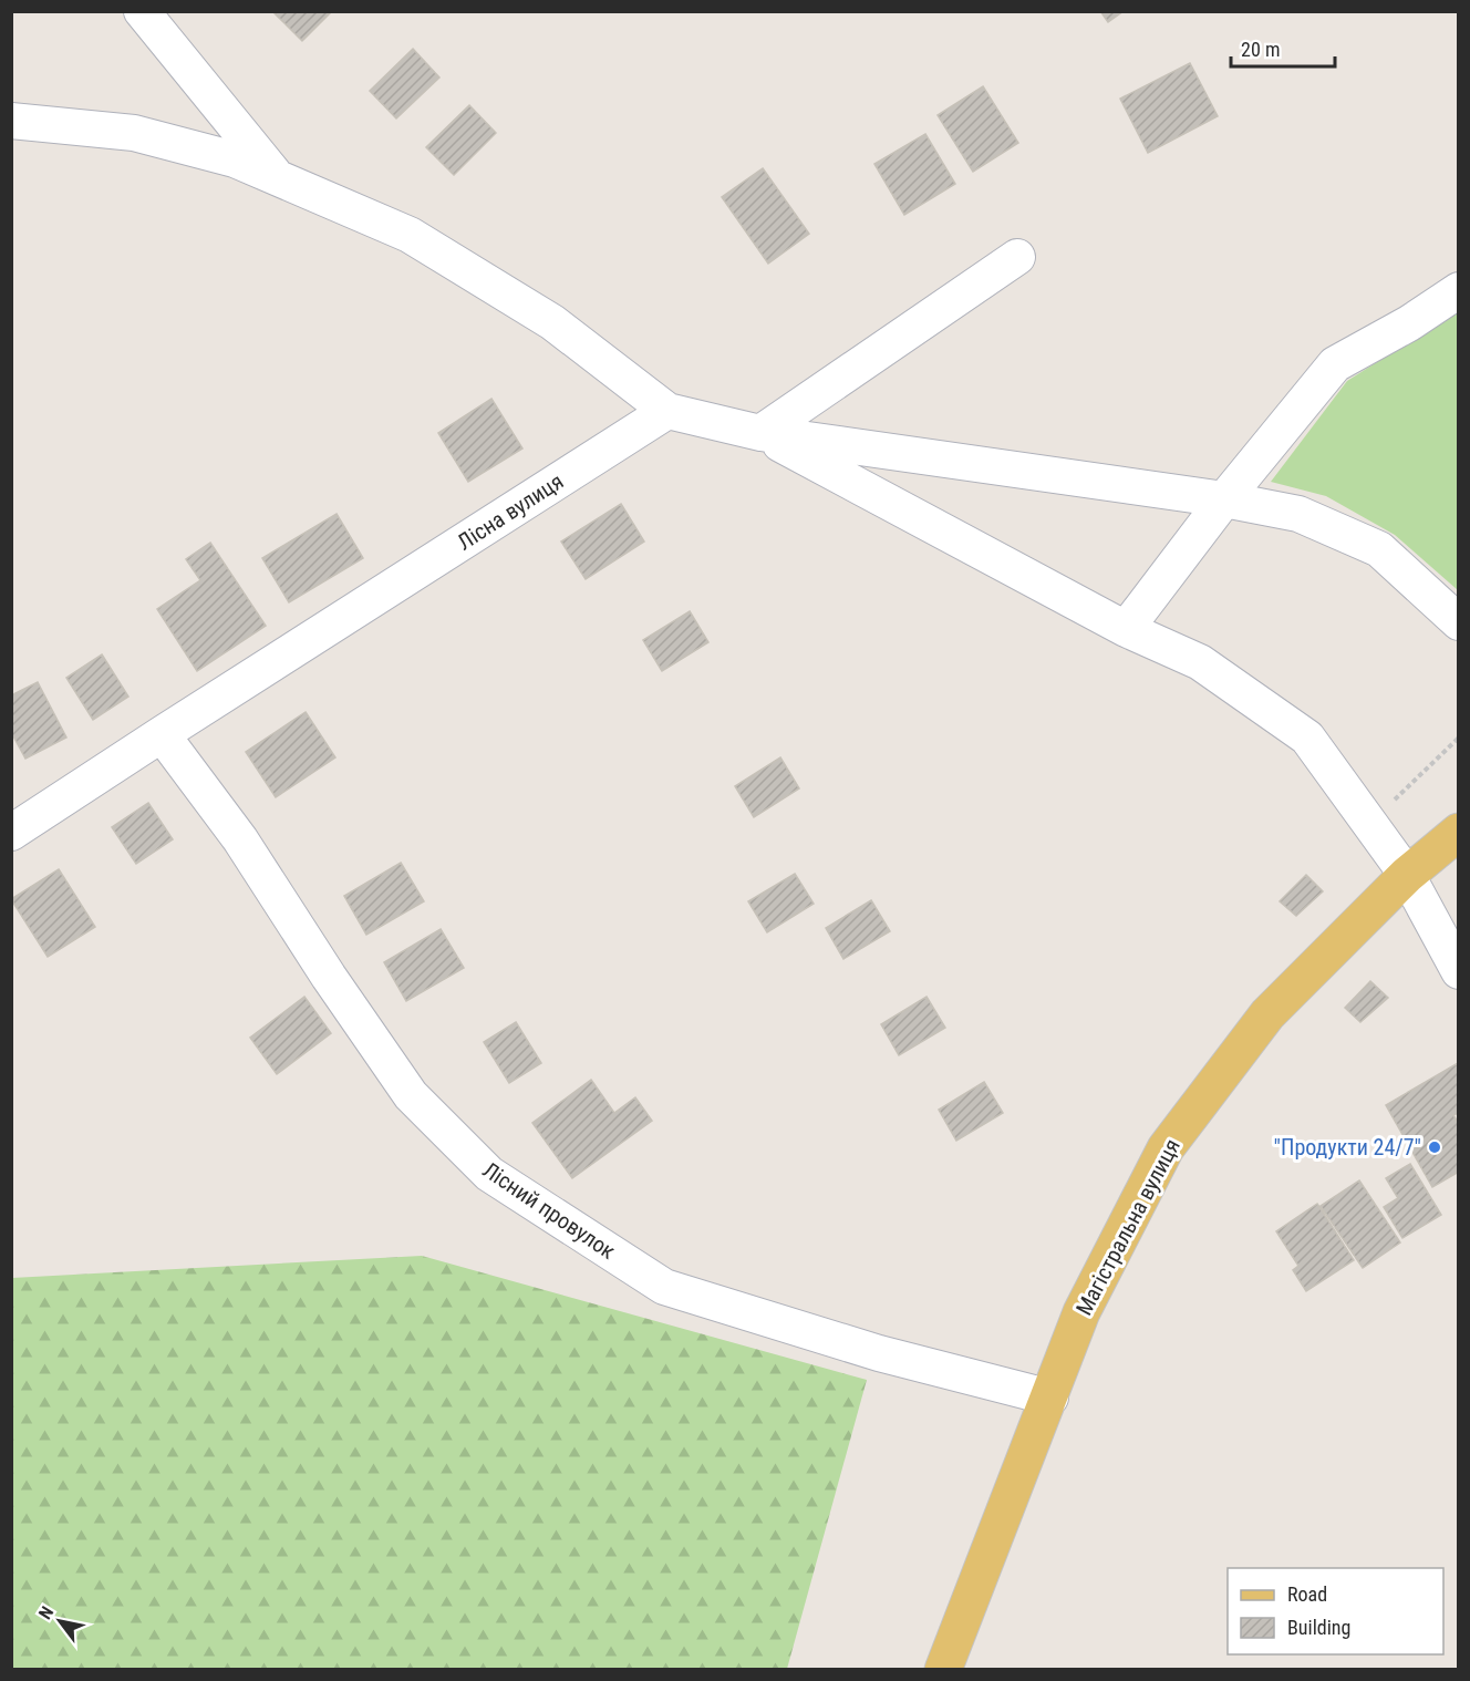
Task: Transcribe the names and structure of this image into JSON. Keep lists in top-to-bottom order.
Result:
{
  "streets": {
    "main road": ["Магістральна вулиця"],
    "street": ["Лісна вулиця", "Лісний провулок"]
  },
  "crossings": [
    ["Лісна вулиця", "Лісний провулок"],
    ["Лісний провулок", "Магістральна вулиця"]
  ],
  "places": ["\"Продукти 24/7\""],
  "legend": ["Road", "Building"],
  "scale_bar": "20 m",
  "north": "top left"
}
